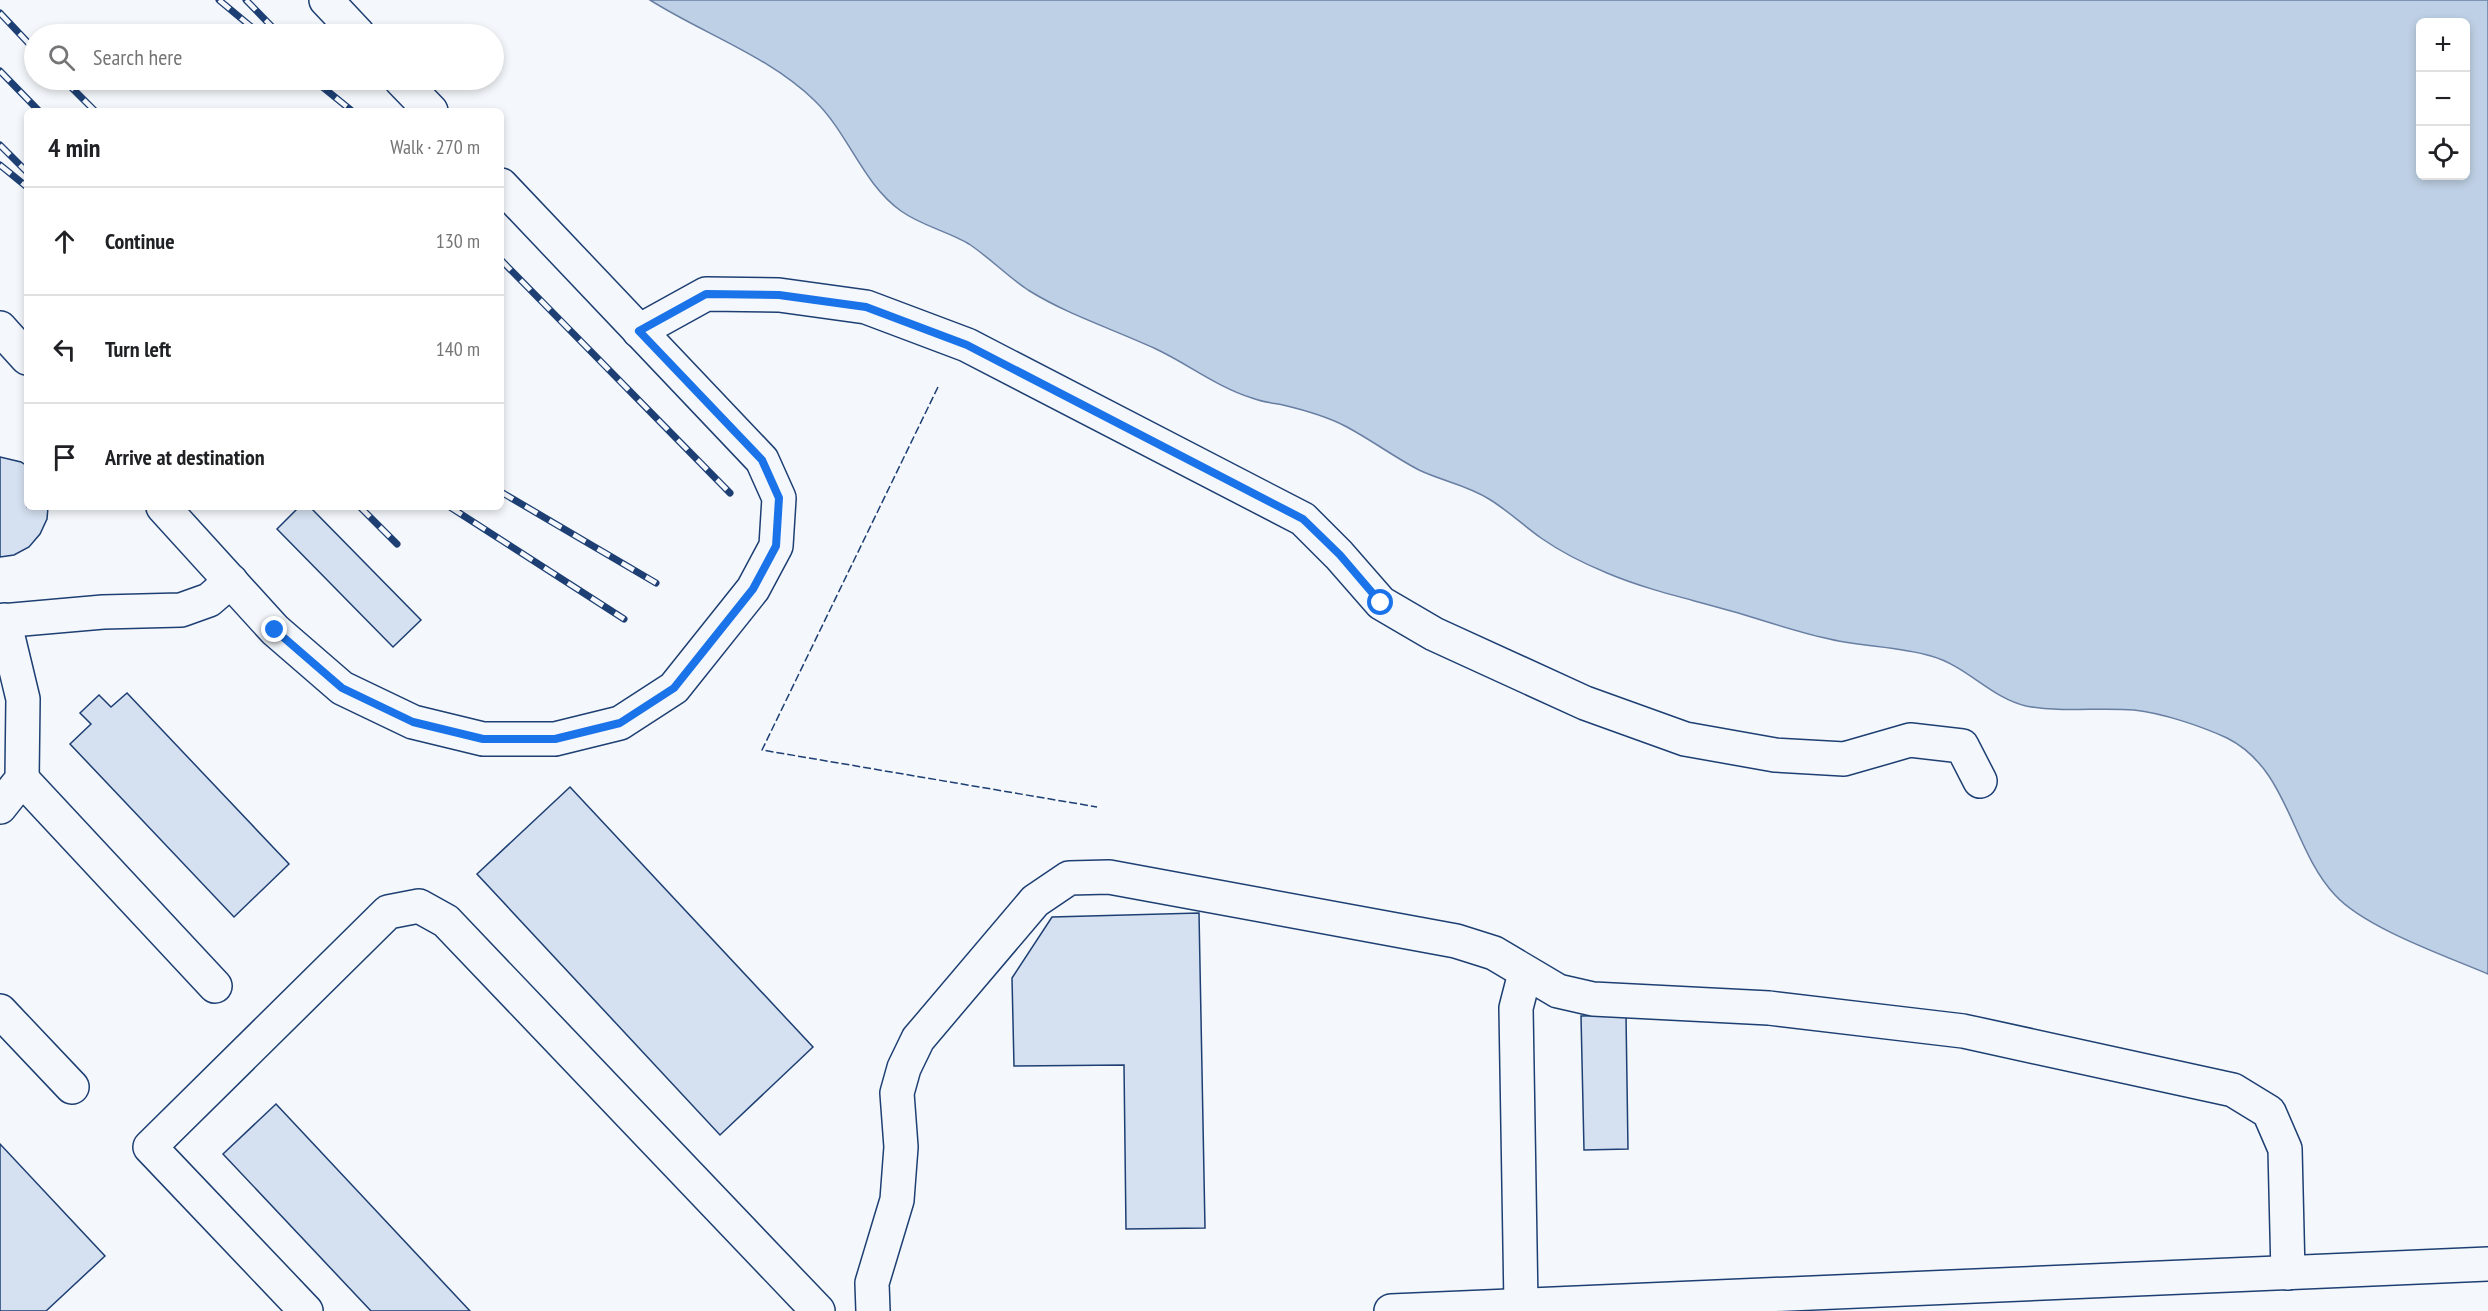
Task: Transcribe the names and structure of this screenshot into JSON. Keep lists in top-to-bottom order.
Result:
{
  "page": {
    "map_buttons": ["+", "−"],
    "search": "Search here",
    "heading": ["4 min", "Walk · 270 m"],
    "list": [
      ["Continue", "130 m"],
      ["Turn left", "140 m"],
      "Arrive at destination"
    ]
  }
}
